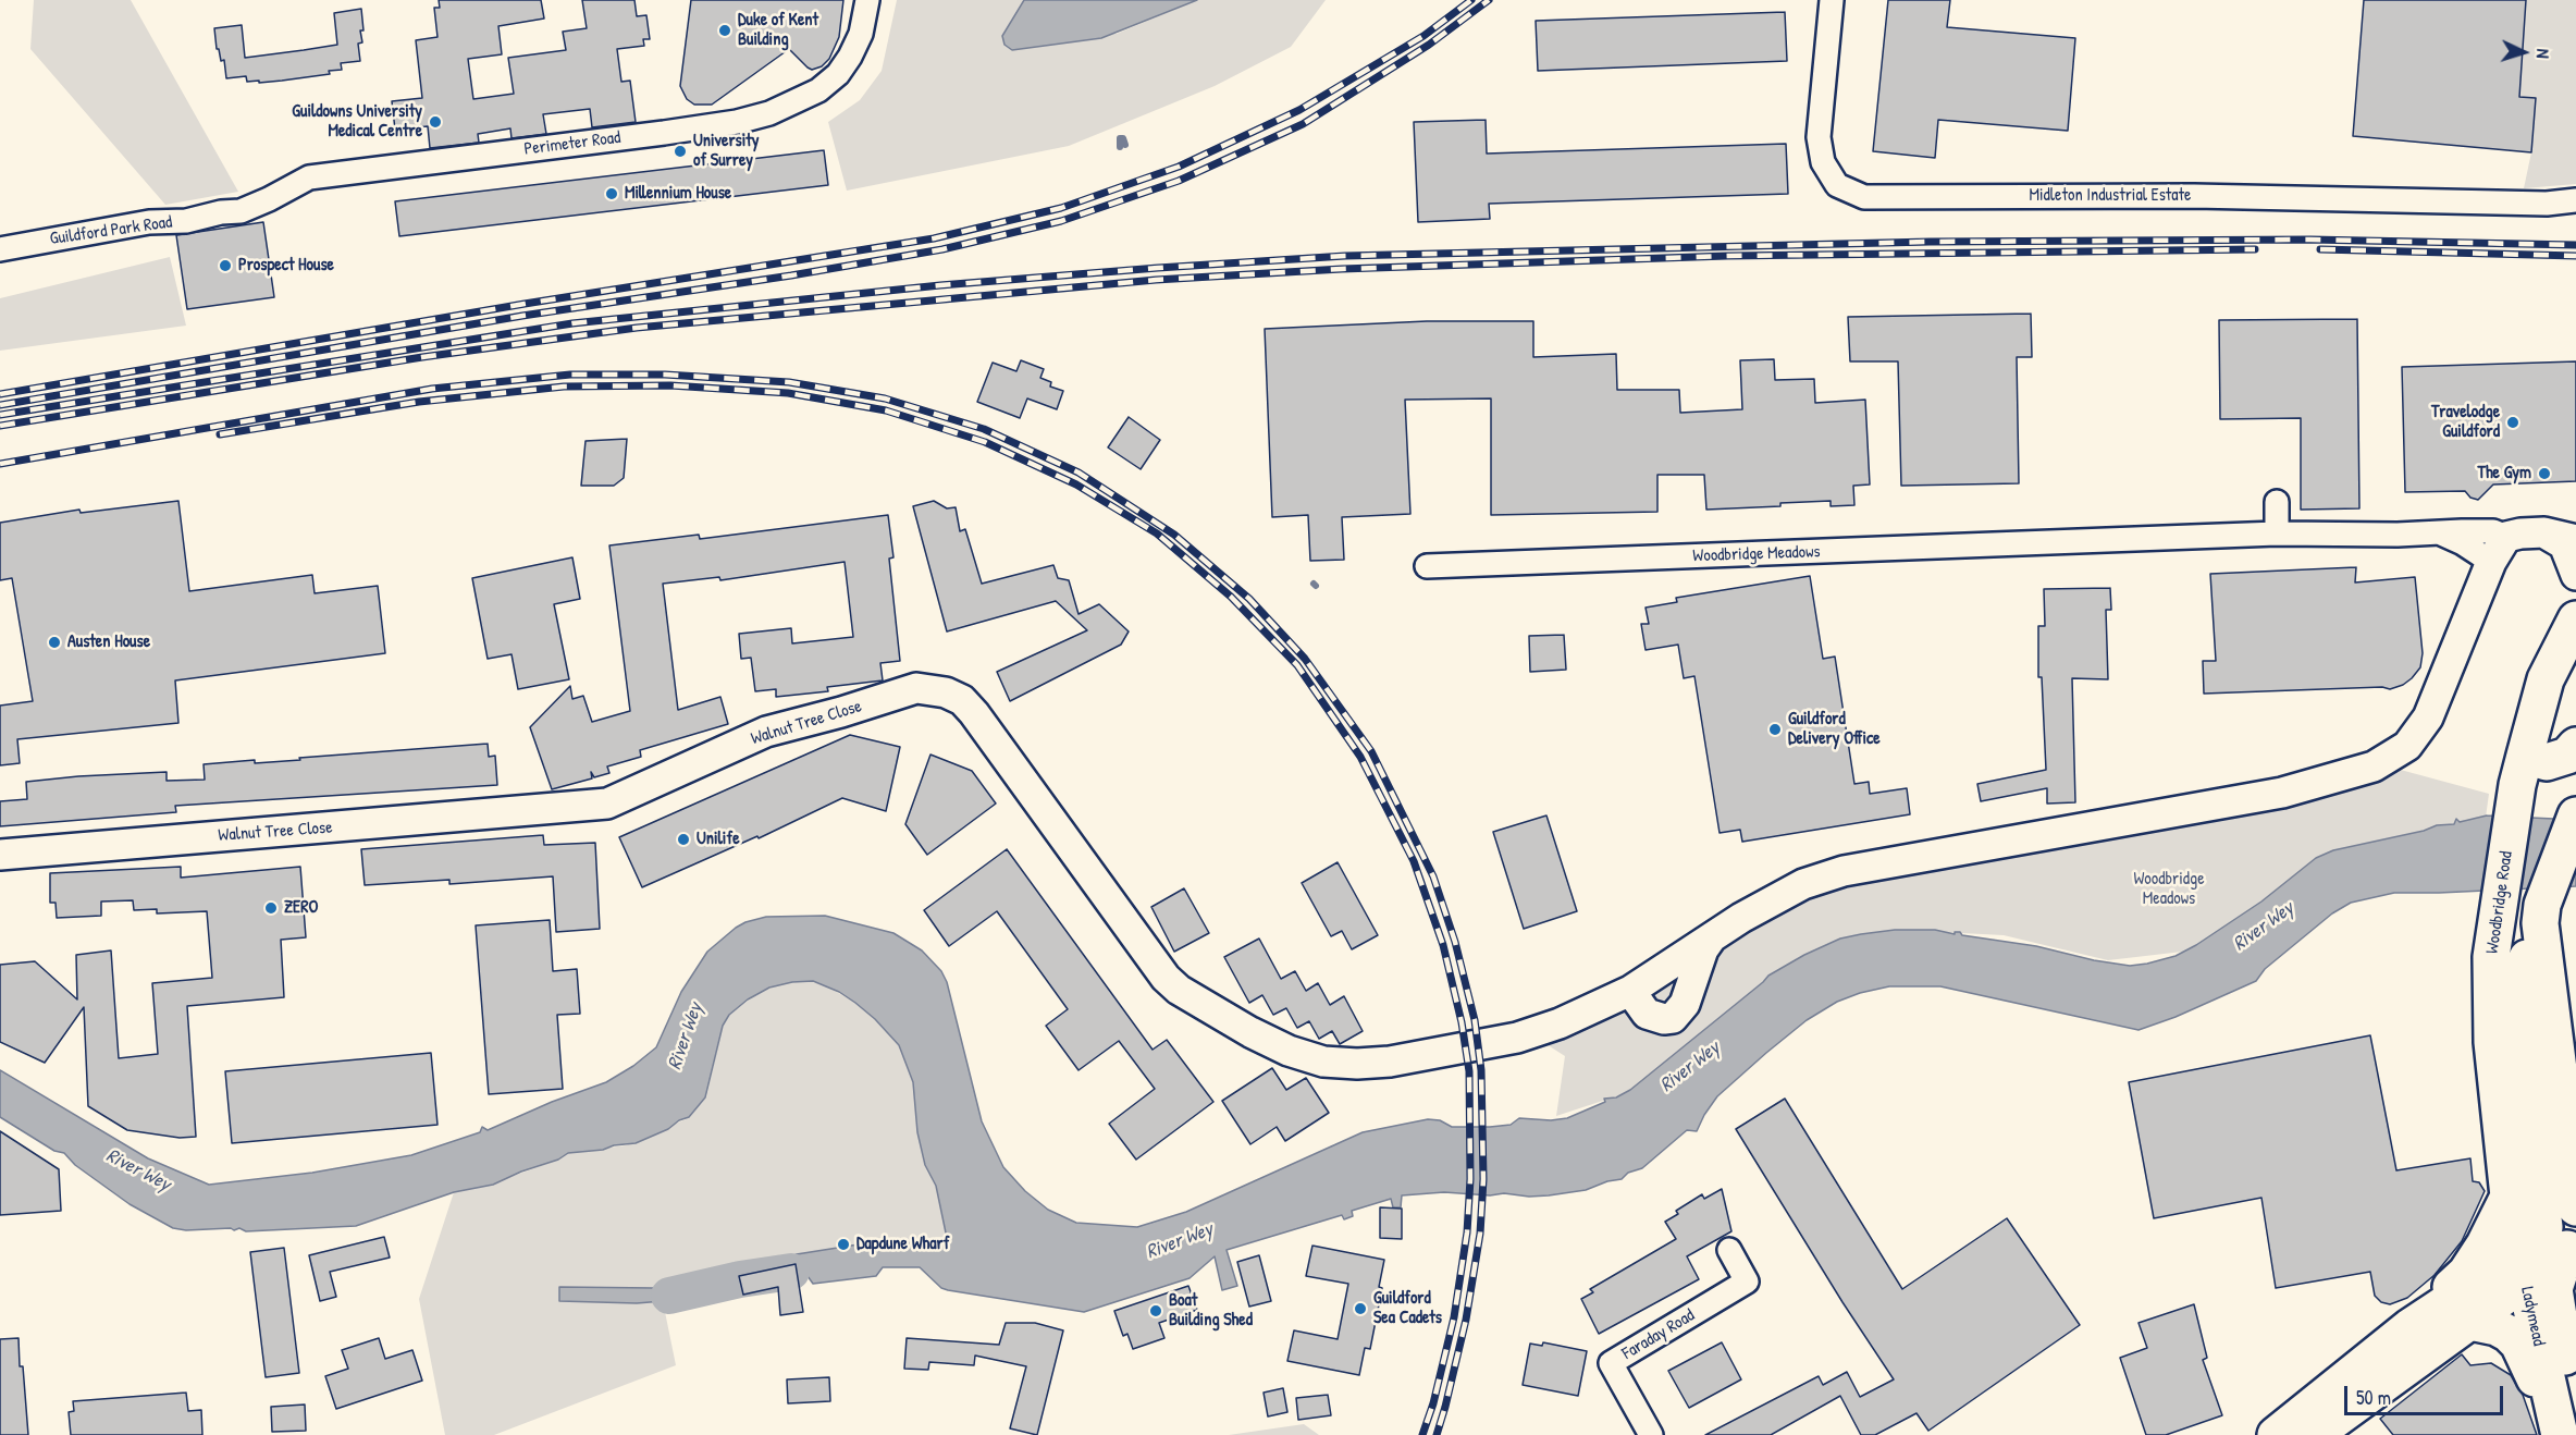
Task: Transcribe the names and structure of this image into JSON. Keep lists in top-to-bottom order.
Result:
{
  "streets": {
    "main road": ["Woodbridge Road"],
    "street": [
      "Perimeter Road",
      "Midleton Industrial Estate",
      "Guildford Park Road",
      "Woodbridge Meadows",
      "Walnut Tree Close",
      "Faraday Road"
    ]
  },
  "crossings": [
    ["Perimeter Road", "Guildford Park Road"]
  ],
  "water": ["River Wey"],
  "parks": ["Woodbridge Meadows"],
  "places": [
    "Duke of Kent Building",
    "Guildowns University Medical Centre",
    "University of Surrey",
    "Millennium House",
    "Prospect House",
    "Travelodge Guildford",
    "The Gym",
    "Austen House",
    "Guildford Delivery Office",
    "Unilife",
    "ZERO",
    "Dapdune Wharf",
    "Guildford Sea Cadets",
    "Boat Building Shed"
  ],
  "scale_bar": "50 m",
  "north": "right"
}
